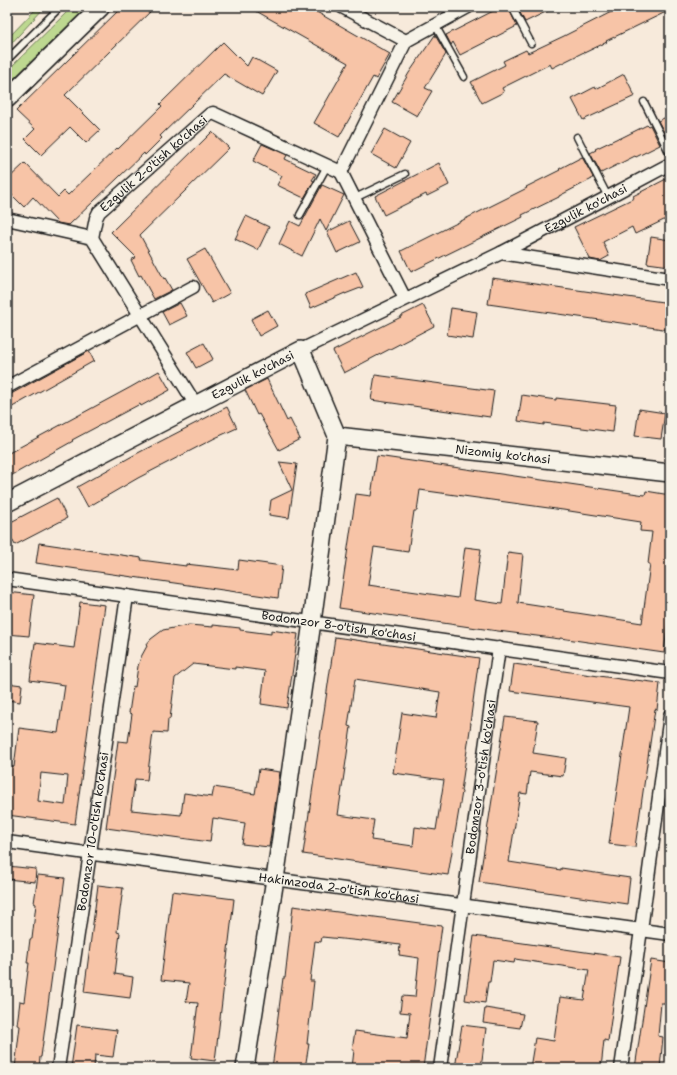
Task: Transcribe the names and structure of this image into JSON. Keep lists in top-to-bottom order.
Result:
{
  "streets": {
    "street": [
      "Ezgulik 2-o'tish ko'chasi",
      "Ezgulik ko'chasi",
      "Nizomiy ko'chasi",
      "Bodomzor 8-o'tish ko'chasi",
      "Bodomzor 3-o'tish ko'chasi",
      "Bodomzor 10-o'tish ko'chasi",
      "Hakimzoda 2-o'tish ko'chasi"
    ]
  },
  "crossings": [
    ["Bodomzor 8-o'tish ko'chasi", "Bodomzor 3-o'tish ko'chasi"],
    ["Bodomzor 8-o'tish ko'chasi", "Bodomzor 10-o'tish ko'chasi"],
    ["Bodomzor 3-o'tish ko'chasi", "Hakimzoda 2-o'tish ko'chasi"],
    ["Bodomzor 10-o'tish ko'chasi", "Hakimzoda 2-o'tish ko'chasi"]
  ]
}
